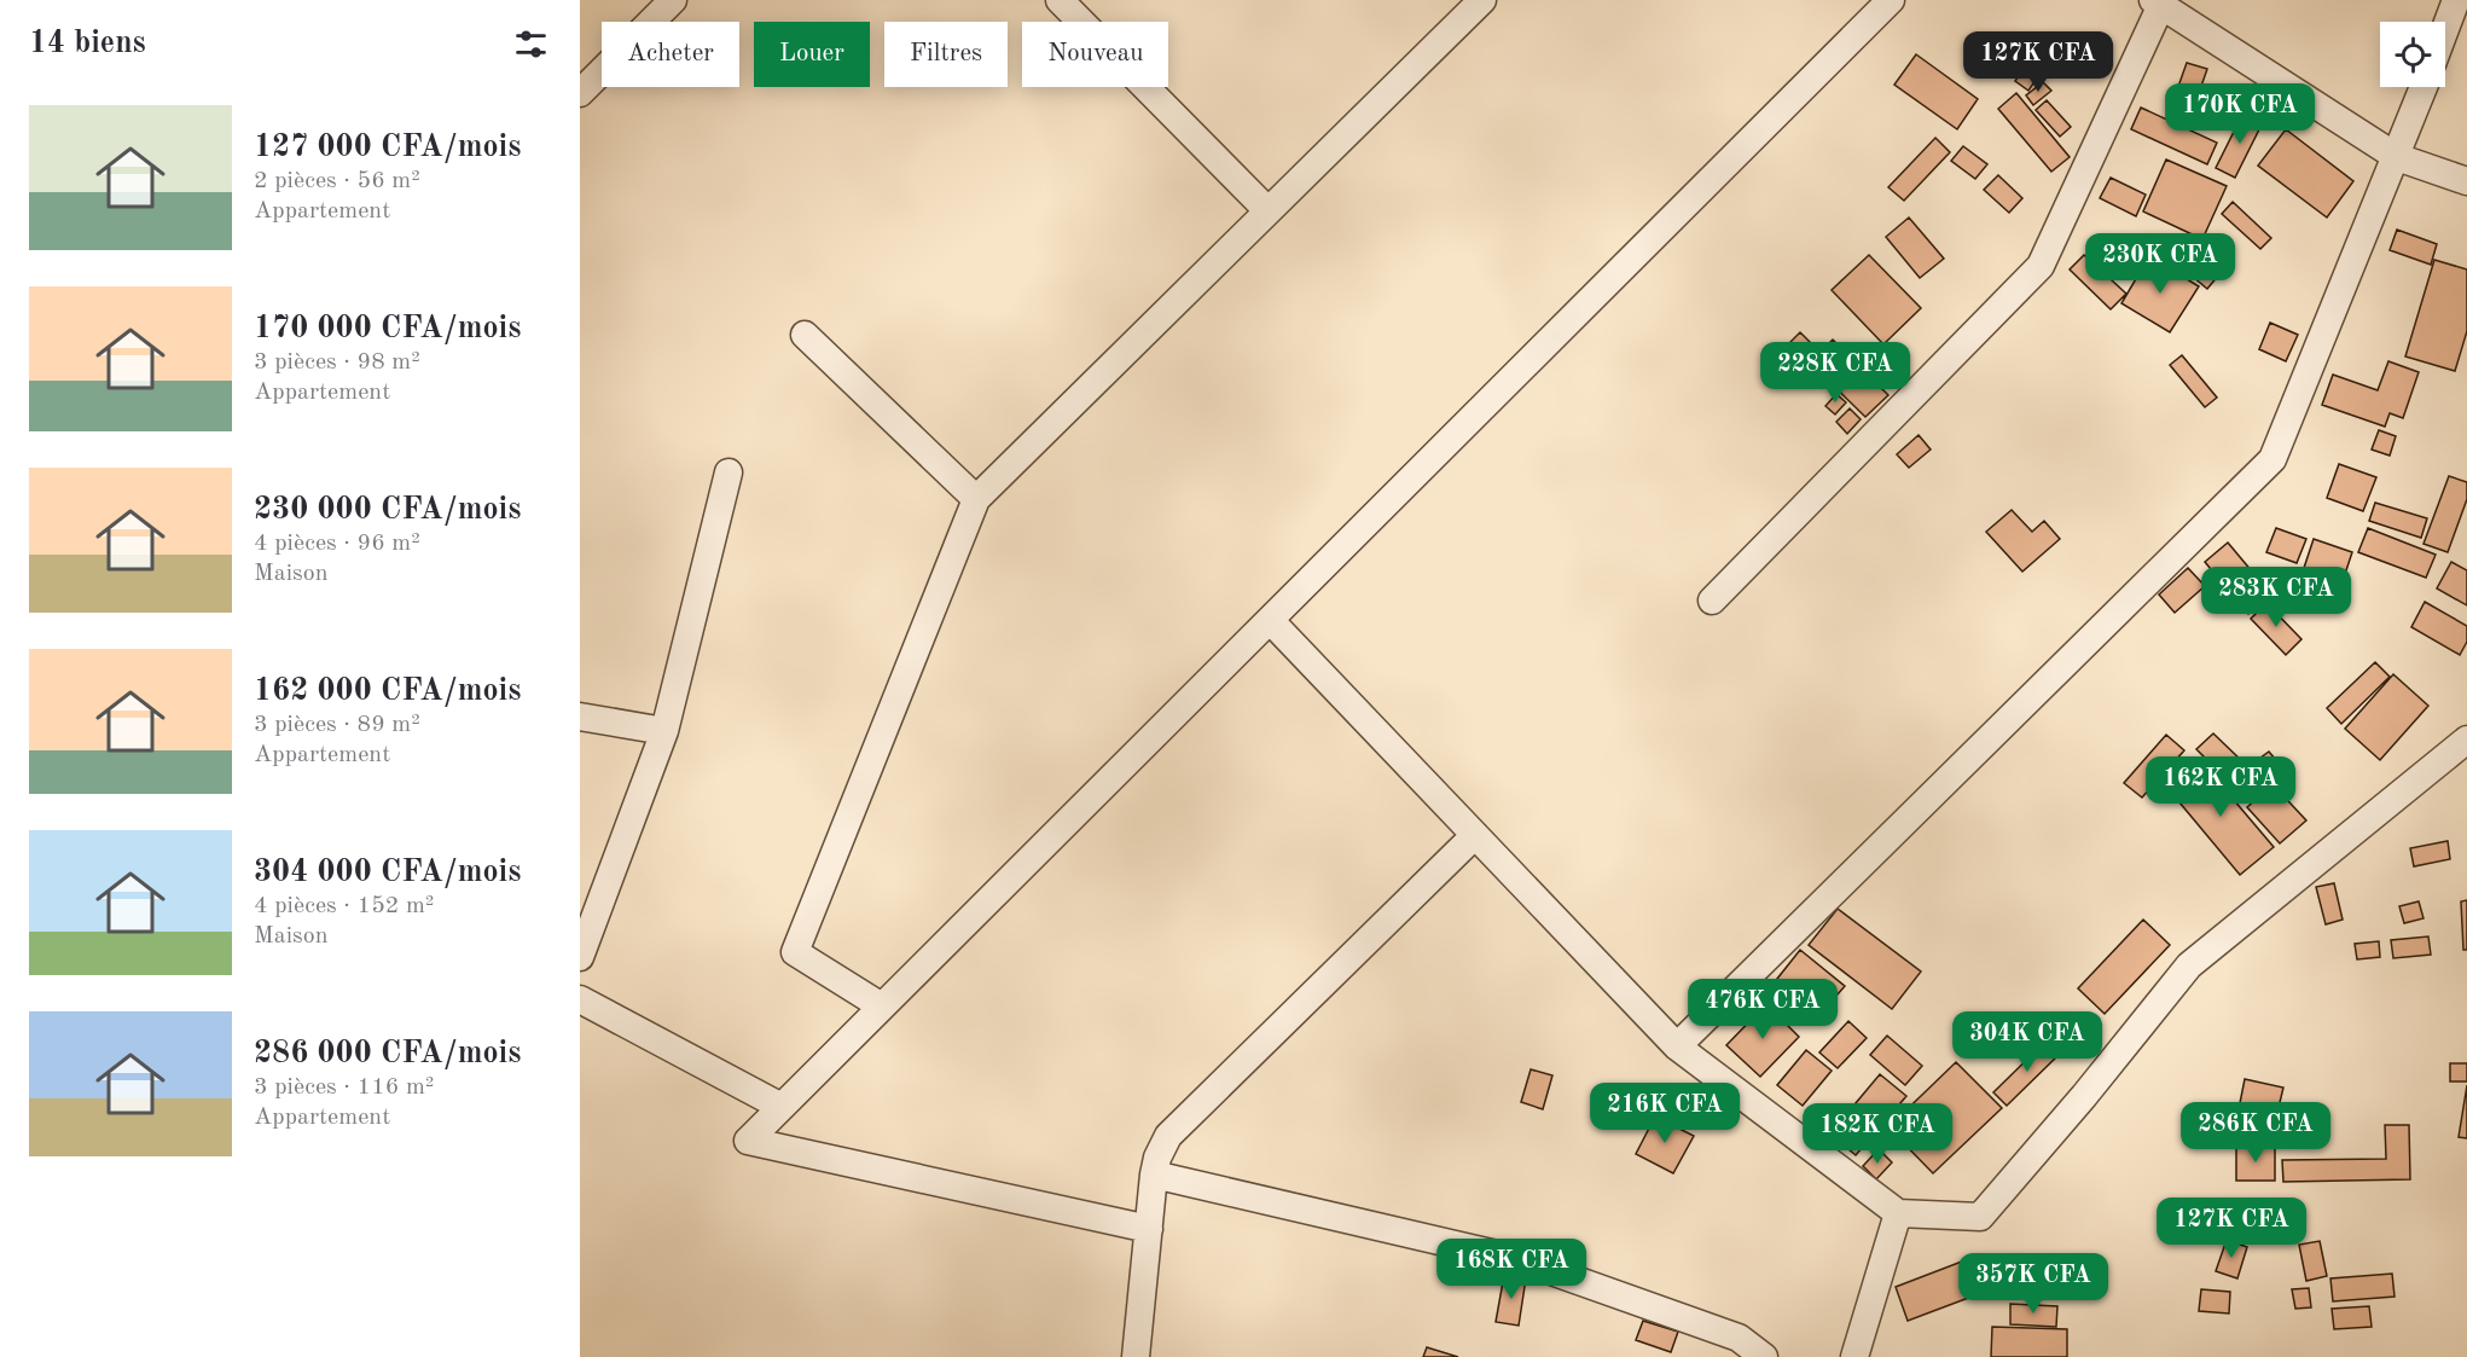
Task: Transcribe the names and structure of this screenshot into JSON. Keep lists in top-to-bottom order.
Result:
{
  "page": {
    "heading": "14 biens",
    "chip": [
      "Acheter",
      "Louer",
      "Filtres",
      "Nouveau"
    ],
    "price": [
      "127K CFA",
      "170K CFA",
      "230K CFA",
      "228K CFA",
      "283K CFA",
      "162K CFA",
      "476K CFA",
      "304K CFA",
      "216K CFA",
      "286K CFA",
      "182K CFA",
      "127K CFA",
      "168K CFA",
      "357K CFA"
    ],
    "list": [
      {
        "name": "127 000 CFA/mois",
        "note": "2 pièces · 56 m² · Appartement"
      },
      {
        "name": "170 000 CFA/mois",
        "note": "3 pièces · 98 m² · Appartement"
      },
      {
        "name": "230 000 CFA/mois",
        "note": "4 pièces · 96 m² · Maison"
      },
      {
        "name": "162 000 CFA/mois",
        "note": "3 pièces · 89 m² · Appartement"
      },
      {
        "name": "304 000 CFA/mois",
        "note": "4 pièces · 152 m² · Maison"
      },
      {
        "name": "286 000 CFA/mois",
        "note": "3 pièces · 116 m² · Appartement"
      }
    ]
  }
}
